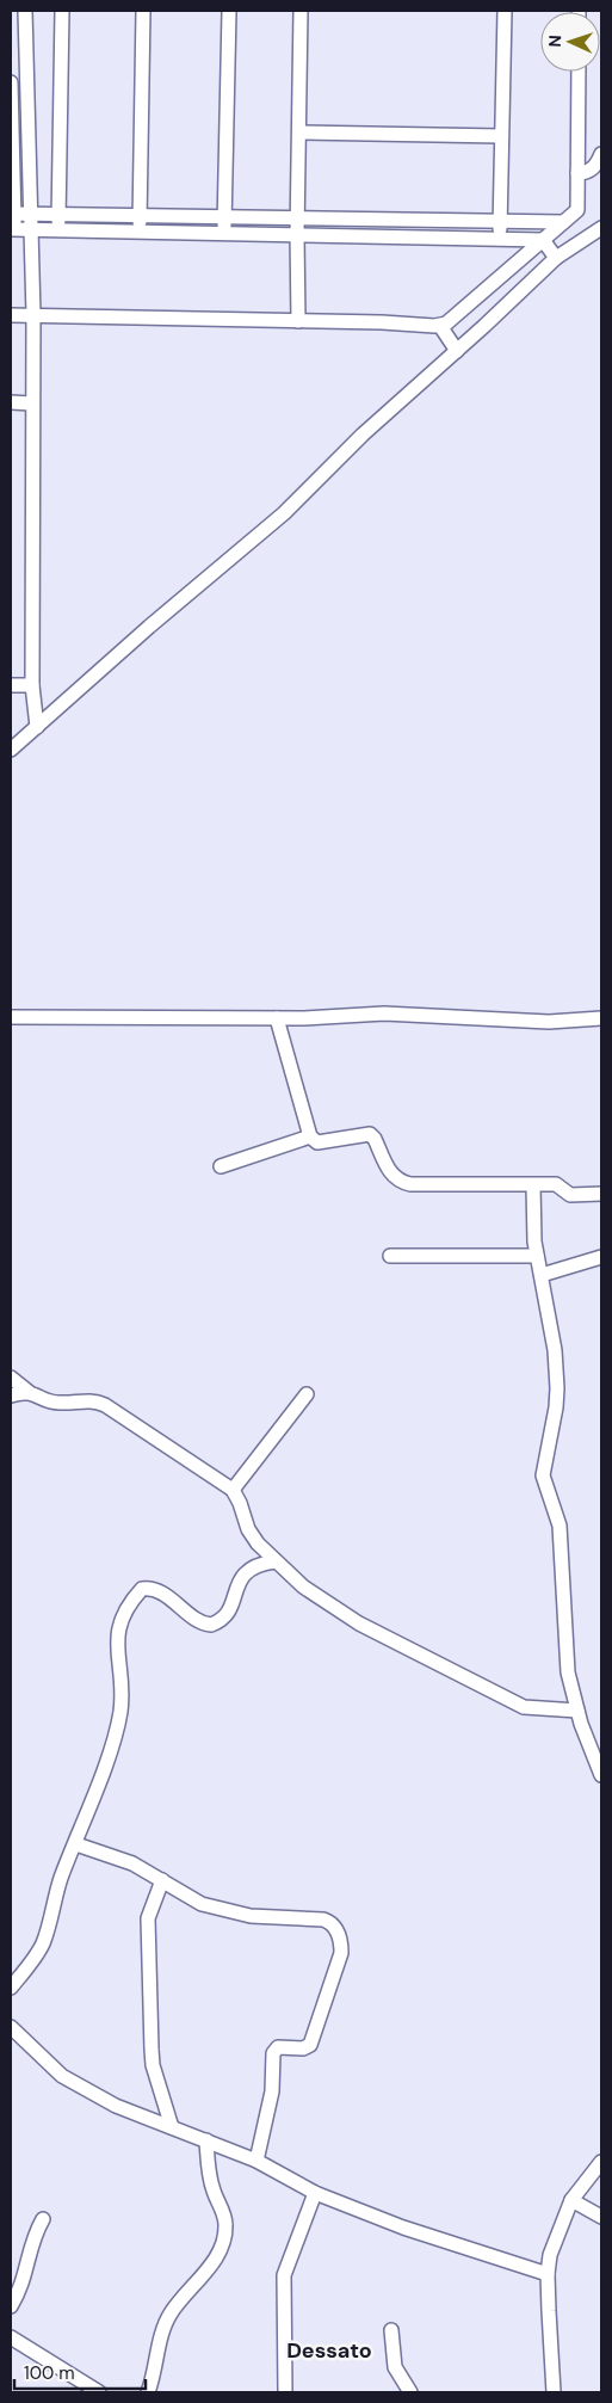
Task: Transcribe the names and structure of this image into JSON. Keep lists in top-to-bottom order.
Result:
{
  "districts": ["Dessato"],
  "scale_bar": "100 m",
  "north": "left"
}
